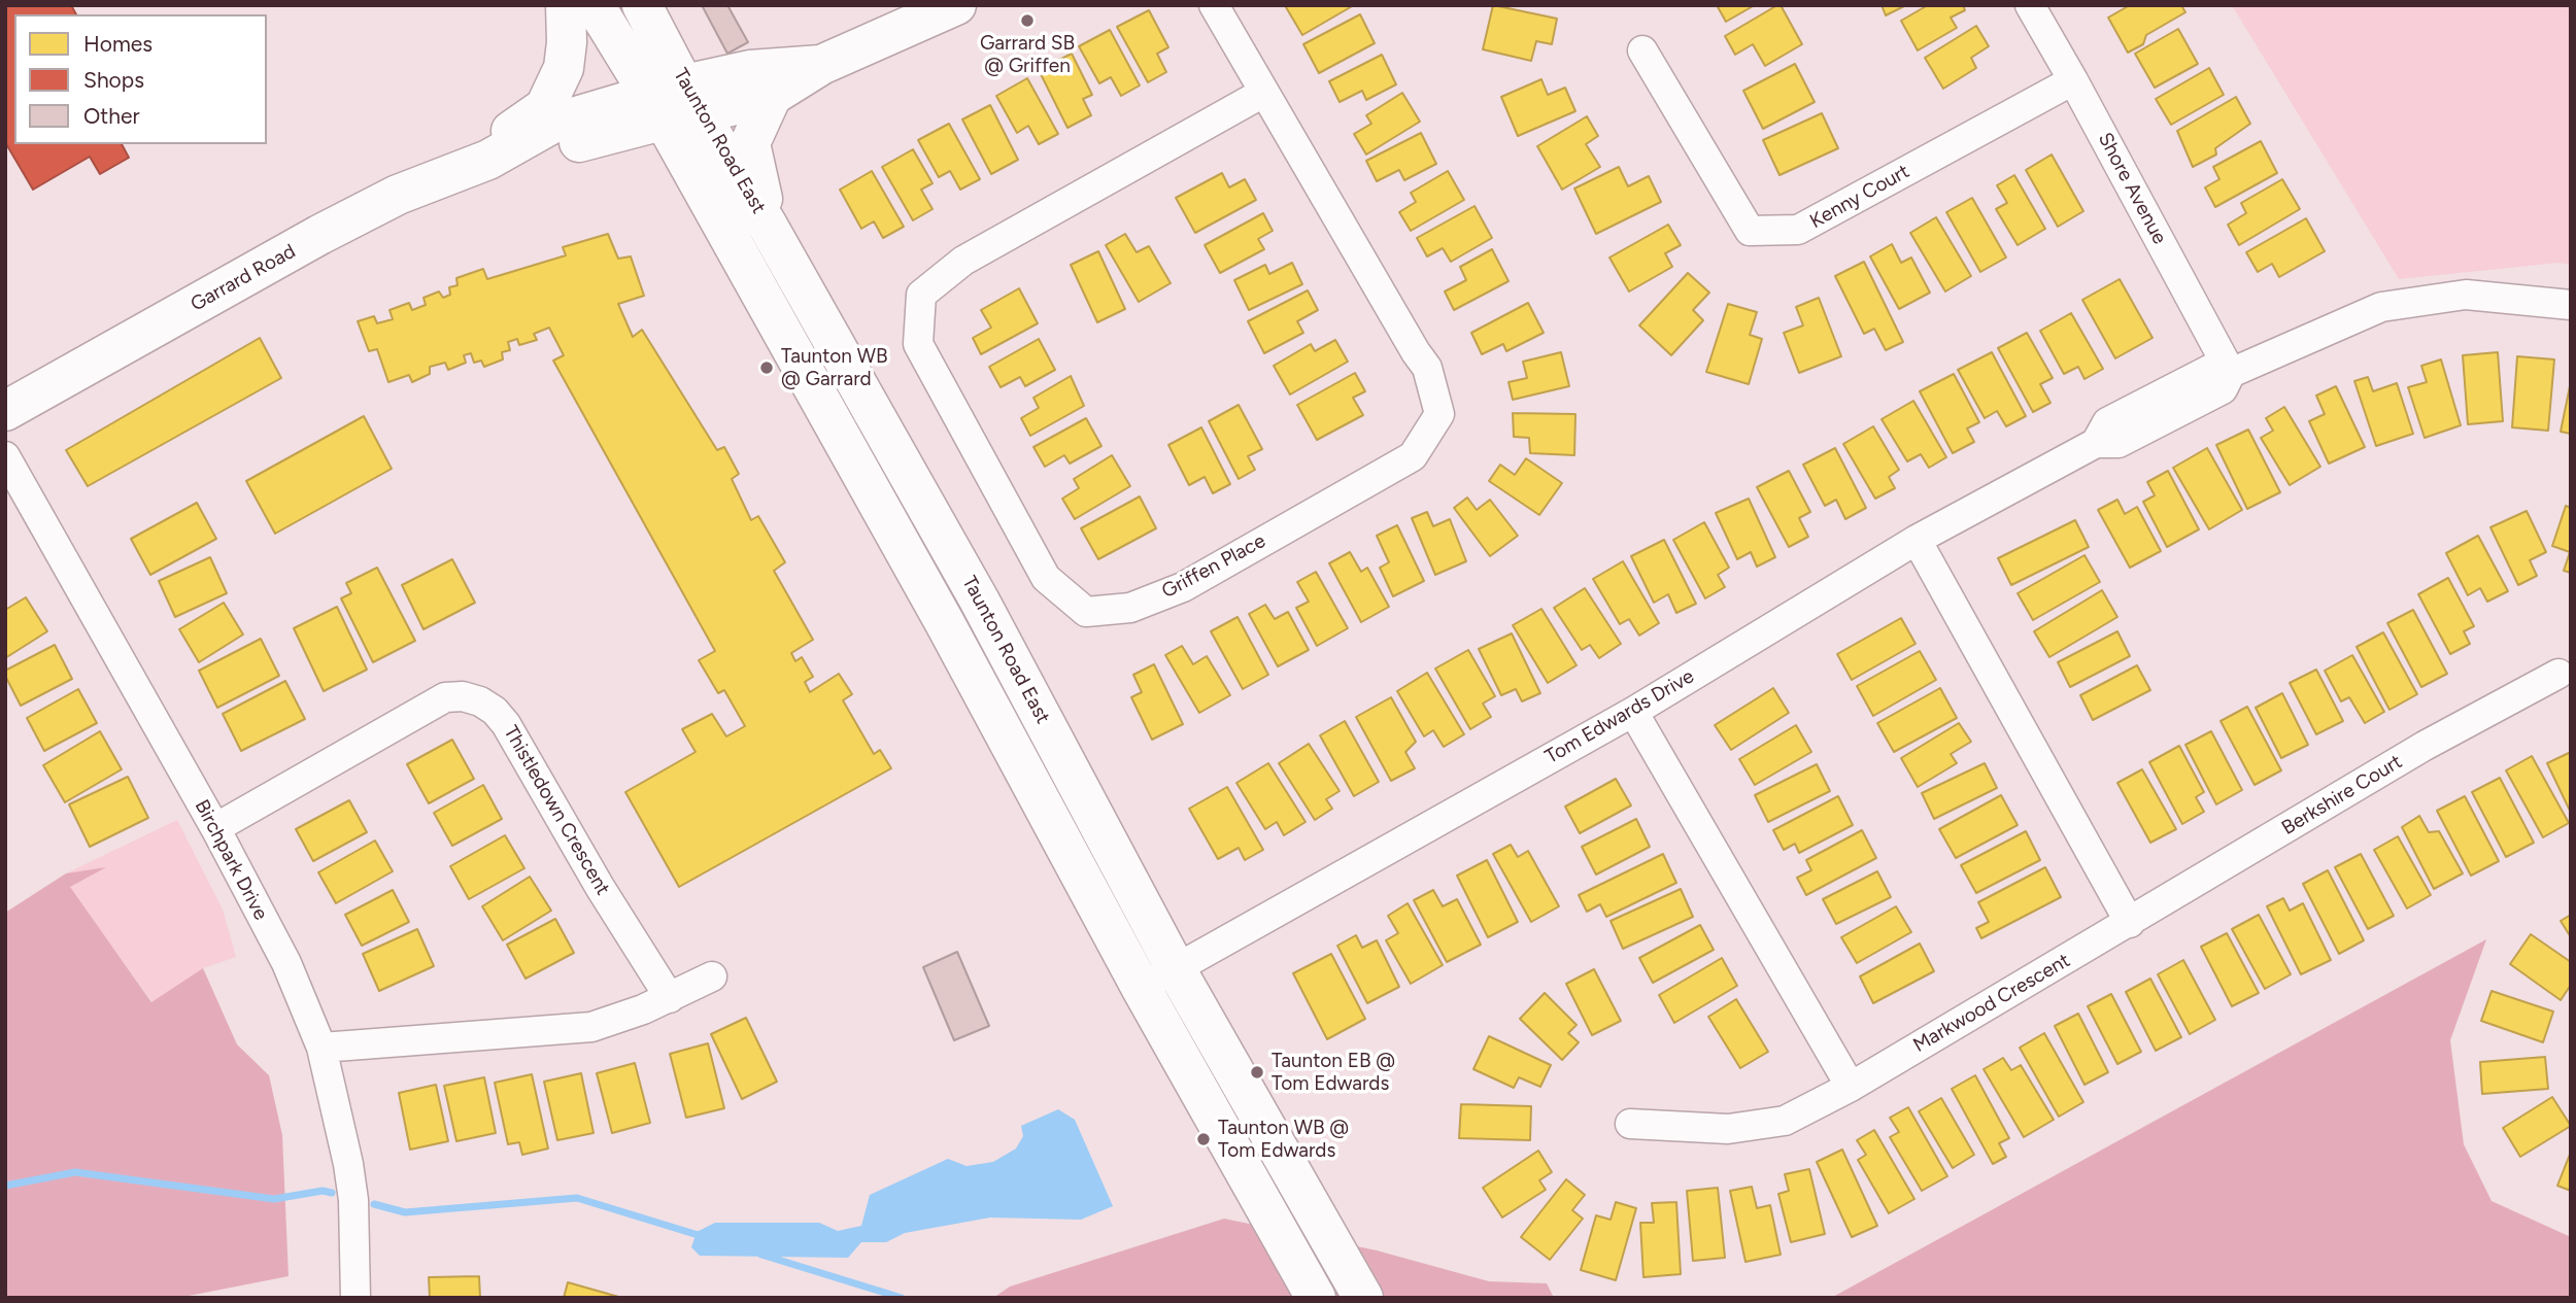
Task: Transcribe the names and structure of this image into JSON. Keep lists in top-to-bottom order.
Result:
{
  "streets": {
    "main road": ["Taunton Road East", "Garrard Road"],
    "street": [
      "Shore Avenue",
      "Kenny Court",
      "Griffen Place",
      "Tom Edwards Drive",
      "Berkshire Court",
      "Thistledown Crescent",
      "Birchpark Drive",
      "Markwood Crescent"
    ]
  },
  "crossings": [
    ["Taunton Road East", "Garrard Road"],
    ["Taunton Road East", "Tom Edwards Drive"],
    ["Shore Avenue", "Kenny Court"],
    ["Shore Avenue", "Tom Edwards Drive"],
    ["Berkshire Court", "Markwood Crescent"],
    ["Thistledown Crescent", "Birchpark Drive"]
  ],
  "places": [
    "Garrard SB @ Griffen",
    "Taunton WB @ Garrard",
    "Taunton EB @ Tom Edwards",
    "Taunton WB @ Tom Edwards"
  ],
  "legend": ["Homes", "Shops", "Other"]
}
